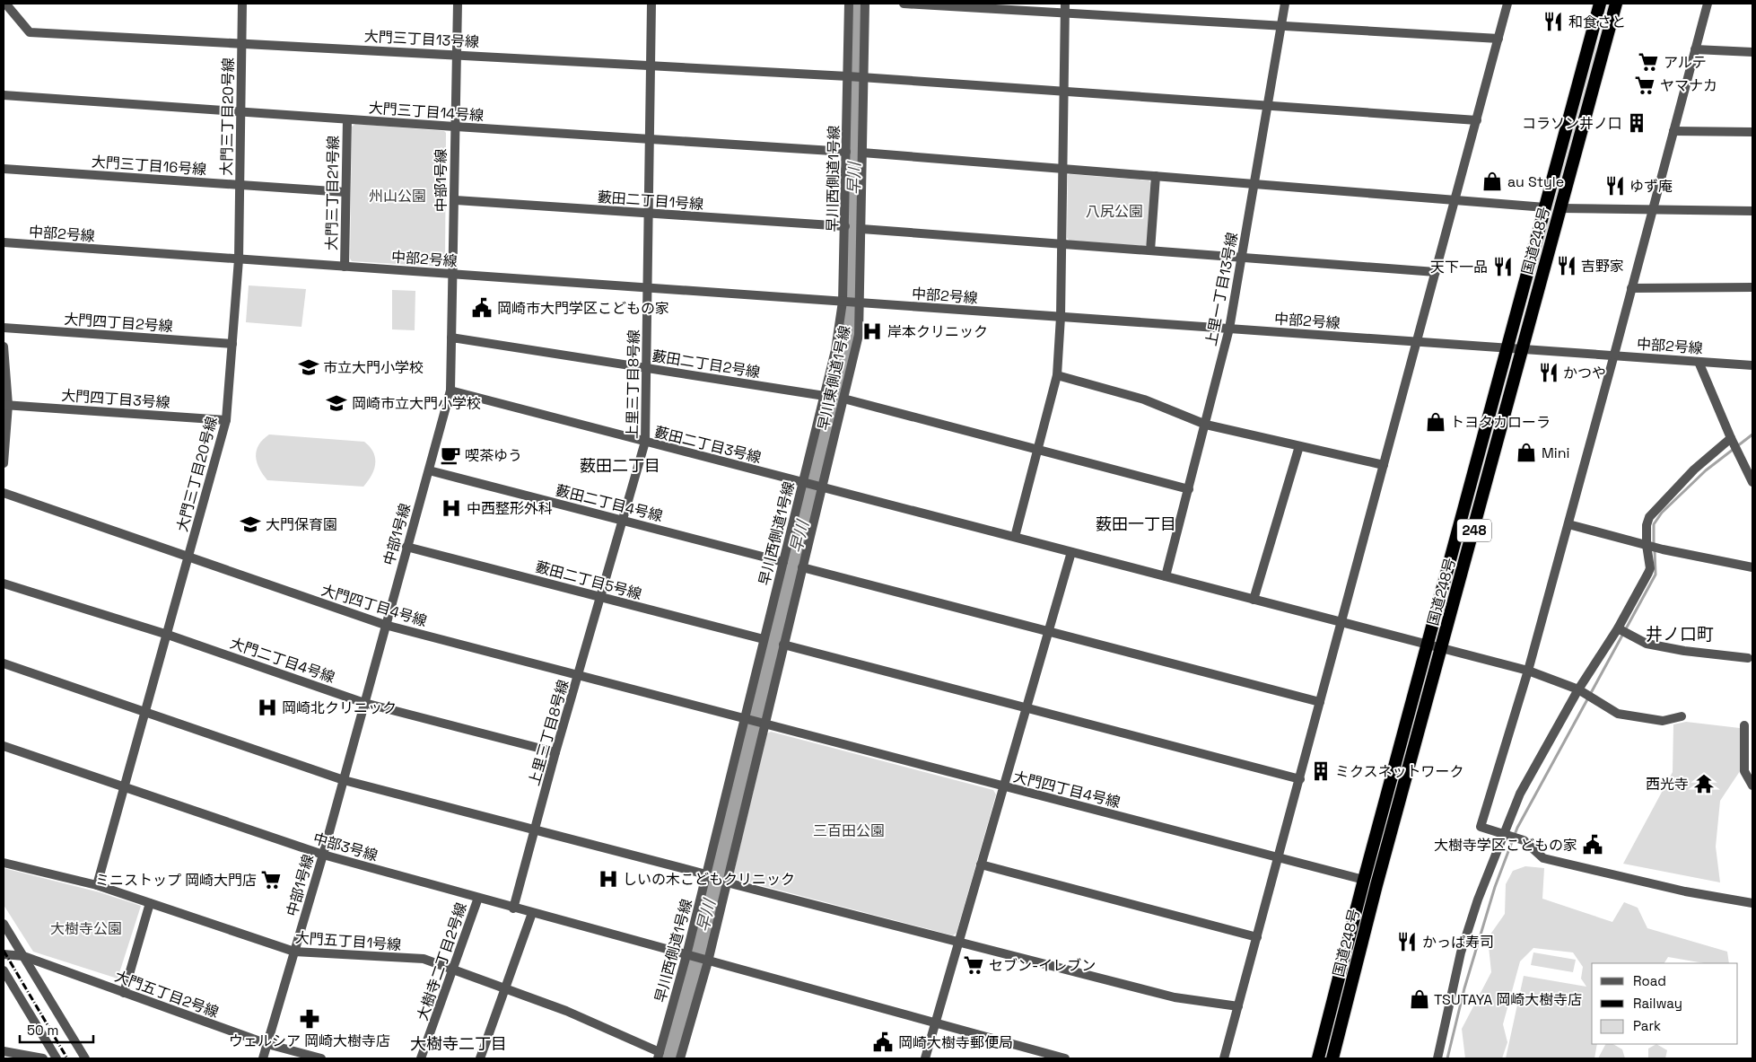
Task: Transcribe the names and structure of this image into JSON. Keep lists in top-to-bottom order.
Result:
{
  "streets": {
    "highway": ["国道248号", "248"],
    "street": [
      "大門三丁目13号線",
      "大門三丁目14号線",
      "大門三丁目20号線",
      "大門三丁目16号線",
      "早川西側道1号線",
      "中部1号線",
      "大門三丁目21号線",
      "藪田二丁目1号線",
      "中部2号線",
      "上里一丁目13号線",
      "大門四丁目2号線",
      "藪田二丁目2号線",
      "早川東側道1号線",
      "上里三丁目8号線",
      "大門四丁目3号線",
      "藪田二丁目3号線",
      "藪田二丁目4号線",
      "藪田二丁目5号線",
      "大門四丁目4号線",
      "大門二丁目4号線",
      "中部3号線",
      "大門五丁目1号線",
      "大樹寺二丁目2号線",
      "大門五丁目2号線"
    ]
  },
  "crossings": [
    ["大門三丁目13号線", "大門三丁目20号線"],
    ["大門三丁目13号線", "早川西側道1号線"],
    ["大門三丁目13号線", "中部1号線"],
    ["大門三丁目13号線", "上里一丁目13号線"],
    ["大門三丁目13号線", "早川東側道1号線"],
    ["大門三丁目13号線", "上里三丁目8号線"],
    ["大門三丁目14号線", "大門三丁目20号線"],
    ["大門三丁目14号線", "早川西側道1号線"],
    ["大門三丁目14号線", "中部1号線"],
    ["大門三丁目14号線", "大門三丁目21号線"],
    ["大門三丁目14号線", "上里三丁目8号線"],
    ["大門三丁目20号線", "大門三丁目16号線"],
    ["大門三丁目20号線", "中部2号線"],
    ["大門三丁目20号線", "大門四丁目2号線"],
    ["大門三丁目20号線", "大門四丁目3号線"],
    ["大門三丁目20号線", "大門四丁目4号線"],
    ["大門三丁目20号線", "大門二丁目4号線"],
    ["大門三丁目20号線", "中部3号線"],
    ["大門三丁目20号線", "大門五丁目1号線"],
    ["大門三丁目16号線", "大門三丁目21号線"],
    ["早川西側道1号線", "藪田二丁目1号線"],
    ["早川西側道1号線", "中部2号線"],
    ["早川西側道1号線", "藪田二丁目2号線"],
    ["早川西側道1号線", "藪田二丁目3号線"],
    ["早川西側道1号線", "藪田二丁目4号線"],
    ["早川西側道1号線", "藪田二丁目5号線"],
    ["早川西側道1号線", "大門四丁目4号線"],
    ["早川西側道1号線", "中部3号線"],
    ["早川西側道1号線", "大門五丁目1号線"],
    ["中部1号線", "藪田二丁目1号線"],
    ["中部1号線", "中部2号線"],
    ["中部1号線", "藪田二丁目2号線"],
    ["中部1号線", "藪田二丁目3号線"],
    ["中部1号線", "藪田二丁目4号線"],
    ["中部1号線", "藪田二丁目5号線"],
    ["中部1号線", "大門四丁目4号線"],
    ["中部1号線", "大門二丁目4号線"],
    ["中部1号線", "中部3号線"],
    ["中部1号線", "大門五丁目1号線"],
    ["中部1号線", "大門五丁目2号線"],
    ["大門三丁目21号線", "中部2号線"],
    ["藪田二丁目1号線", "上里三丁目8号線"],
    ["中部2号線", "国道248号"],
    ["中部2号線", "上里一丁目13号線"],
    ["中部2号線", "早川東側道1号線"],
    ["中部2号線", "上里三丁目8号線"],
    ["国道248号", "藪田二丁目3号線"],
    ["国道248号", "大門四丁目4号線"],
    ["上里一丁目13号線", "藪田二丁目3号線"],
    ["藪田二丁目2号線", "上里三丁目8号線"],
    ["早川東側道1号線", "藪田二丁目3号線"],
    ["上里三丁目8号線", "藪田二丁目3号線"],
    ["上里三丁目8号線", "藪田二丁目4号線"],
    ["上里三丁目8号線", "藪田二丁目5号線"],
    ["上里三丁目8号線", "大門四丁目4号線"],
    ["上里三丁目8号線", "大門二丁目4号線"],
    ["上里三丁目8号線", "中部3号線"],
    ["中部3号線", "大樹寺二丁目2号線"],
    ["大門五丁目1号線", "大樹寺二丁目2号線"]
  ],
  "districts": [
    "薮田二丁目",
    "薮田一丁目",
    "井ノ口町",
    "大樹寺二丁目"
  ],
  "water": ["早川"],
  "parks": [
    "州山公園",
    "八尻公園",
    "三百田公園",
    "大樹寺公園"
  ],
  "places": {
    "restaurant": [
      "和食さと",
      "ゆず庵",
      "吉野家",
      "天下一品",
      "かつや",
      "かっぱ寿司"
    ],
    "supermarket": [
      "アルテ",
      "ヤマナカ",
      "ミニストップ 岡崎大門店",
      "セブン-イレブン"
    ],
    "building": ["コラソン井ノ口", "ミクスネットワーク"],
    "shop": [
      "au Style",
      "トヨタカローラ",
      "Mini",
      "TSUTAYA 岡崎大樹寺店"
    ],
    "public building": ["岡崎市大門学区こどもの家", "大樹寺学区こどもの家", "岡崎大樹寺郵便局"],
    "hospital": [
      "岸本クリニック",
      "中西整形外科",
      "岡崎北クリニック",
      "しいの木こどもクリニック"
    ],
    "school or university": ["市立大門小学校", "岡崎市立大門小学校", "大門保育園"],
    "cafe": ["喫茶ゆう"],
    "temple": ["西光寺"],
    "pharmacy": ["ウェルシア 岡崎大樹寺店"]
  },
  "legend": ["Road", "Railway", "Park"],
  "scale_bar": "50 m"
}
